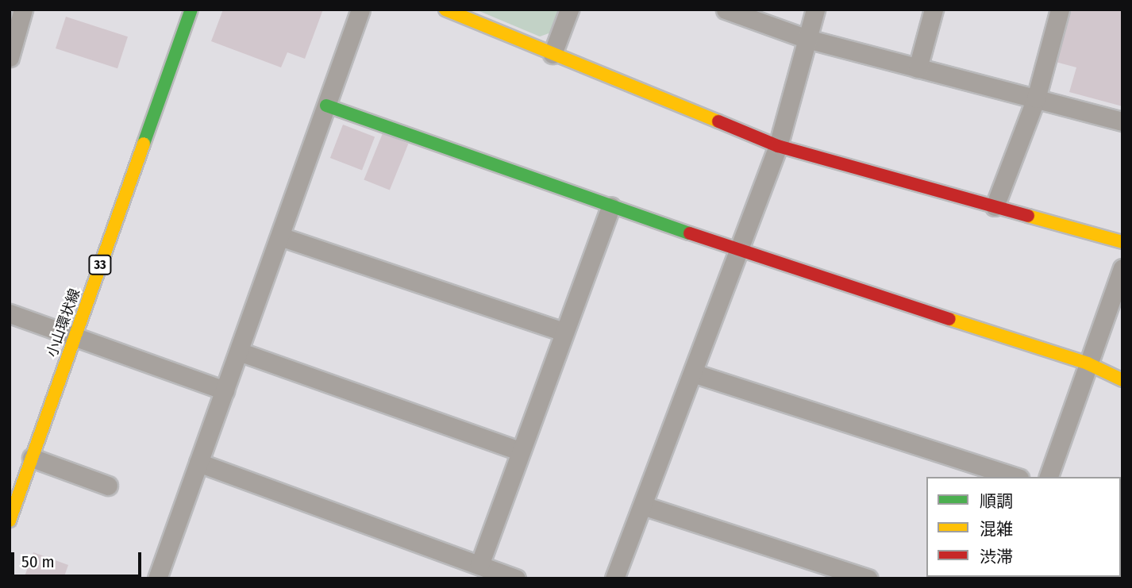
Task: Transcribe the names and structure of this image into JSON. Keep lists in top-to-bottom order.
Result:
{
  "streets": {
    "street": ["33", "小山環状線"]
  },
  "legend": ["順調", "混雑", "渋滞"],
  "scale_bar": "50 m"
}
